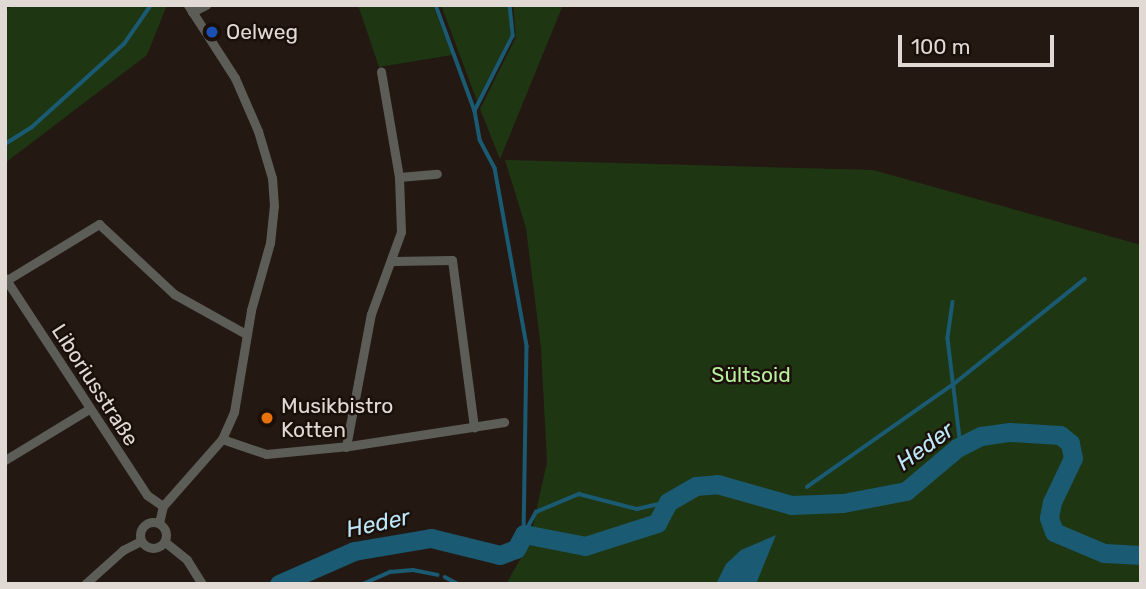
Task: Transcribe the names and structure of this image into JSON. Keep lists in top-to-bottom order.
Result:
{
  "streets": {
    "street": ["Liboriusstraße"]
  },
  "water": ["Heder"],
  "parks": ["Sültsoid"],
  "places": ["Oelweg", "Musikbistro Kotten"],
  "scale_bar": "100 m"
}
